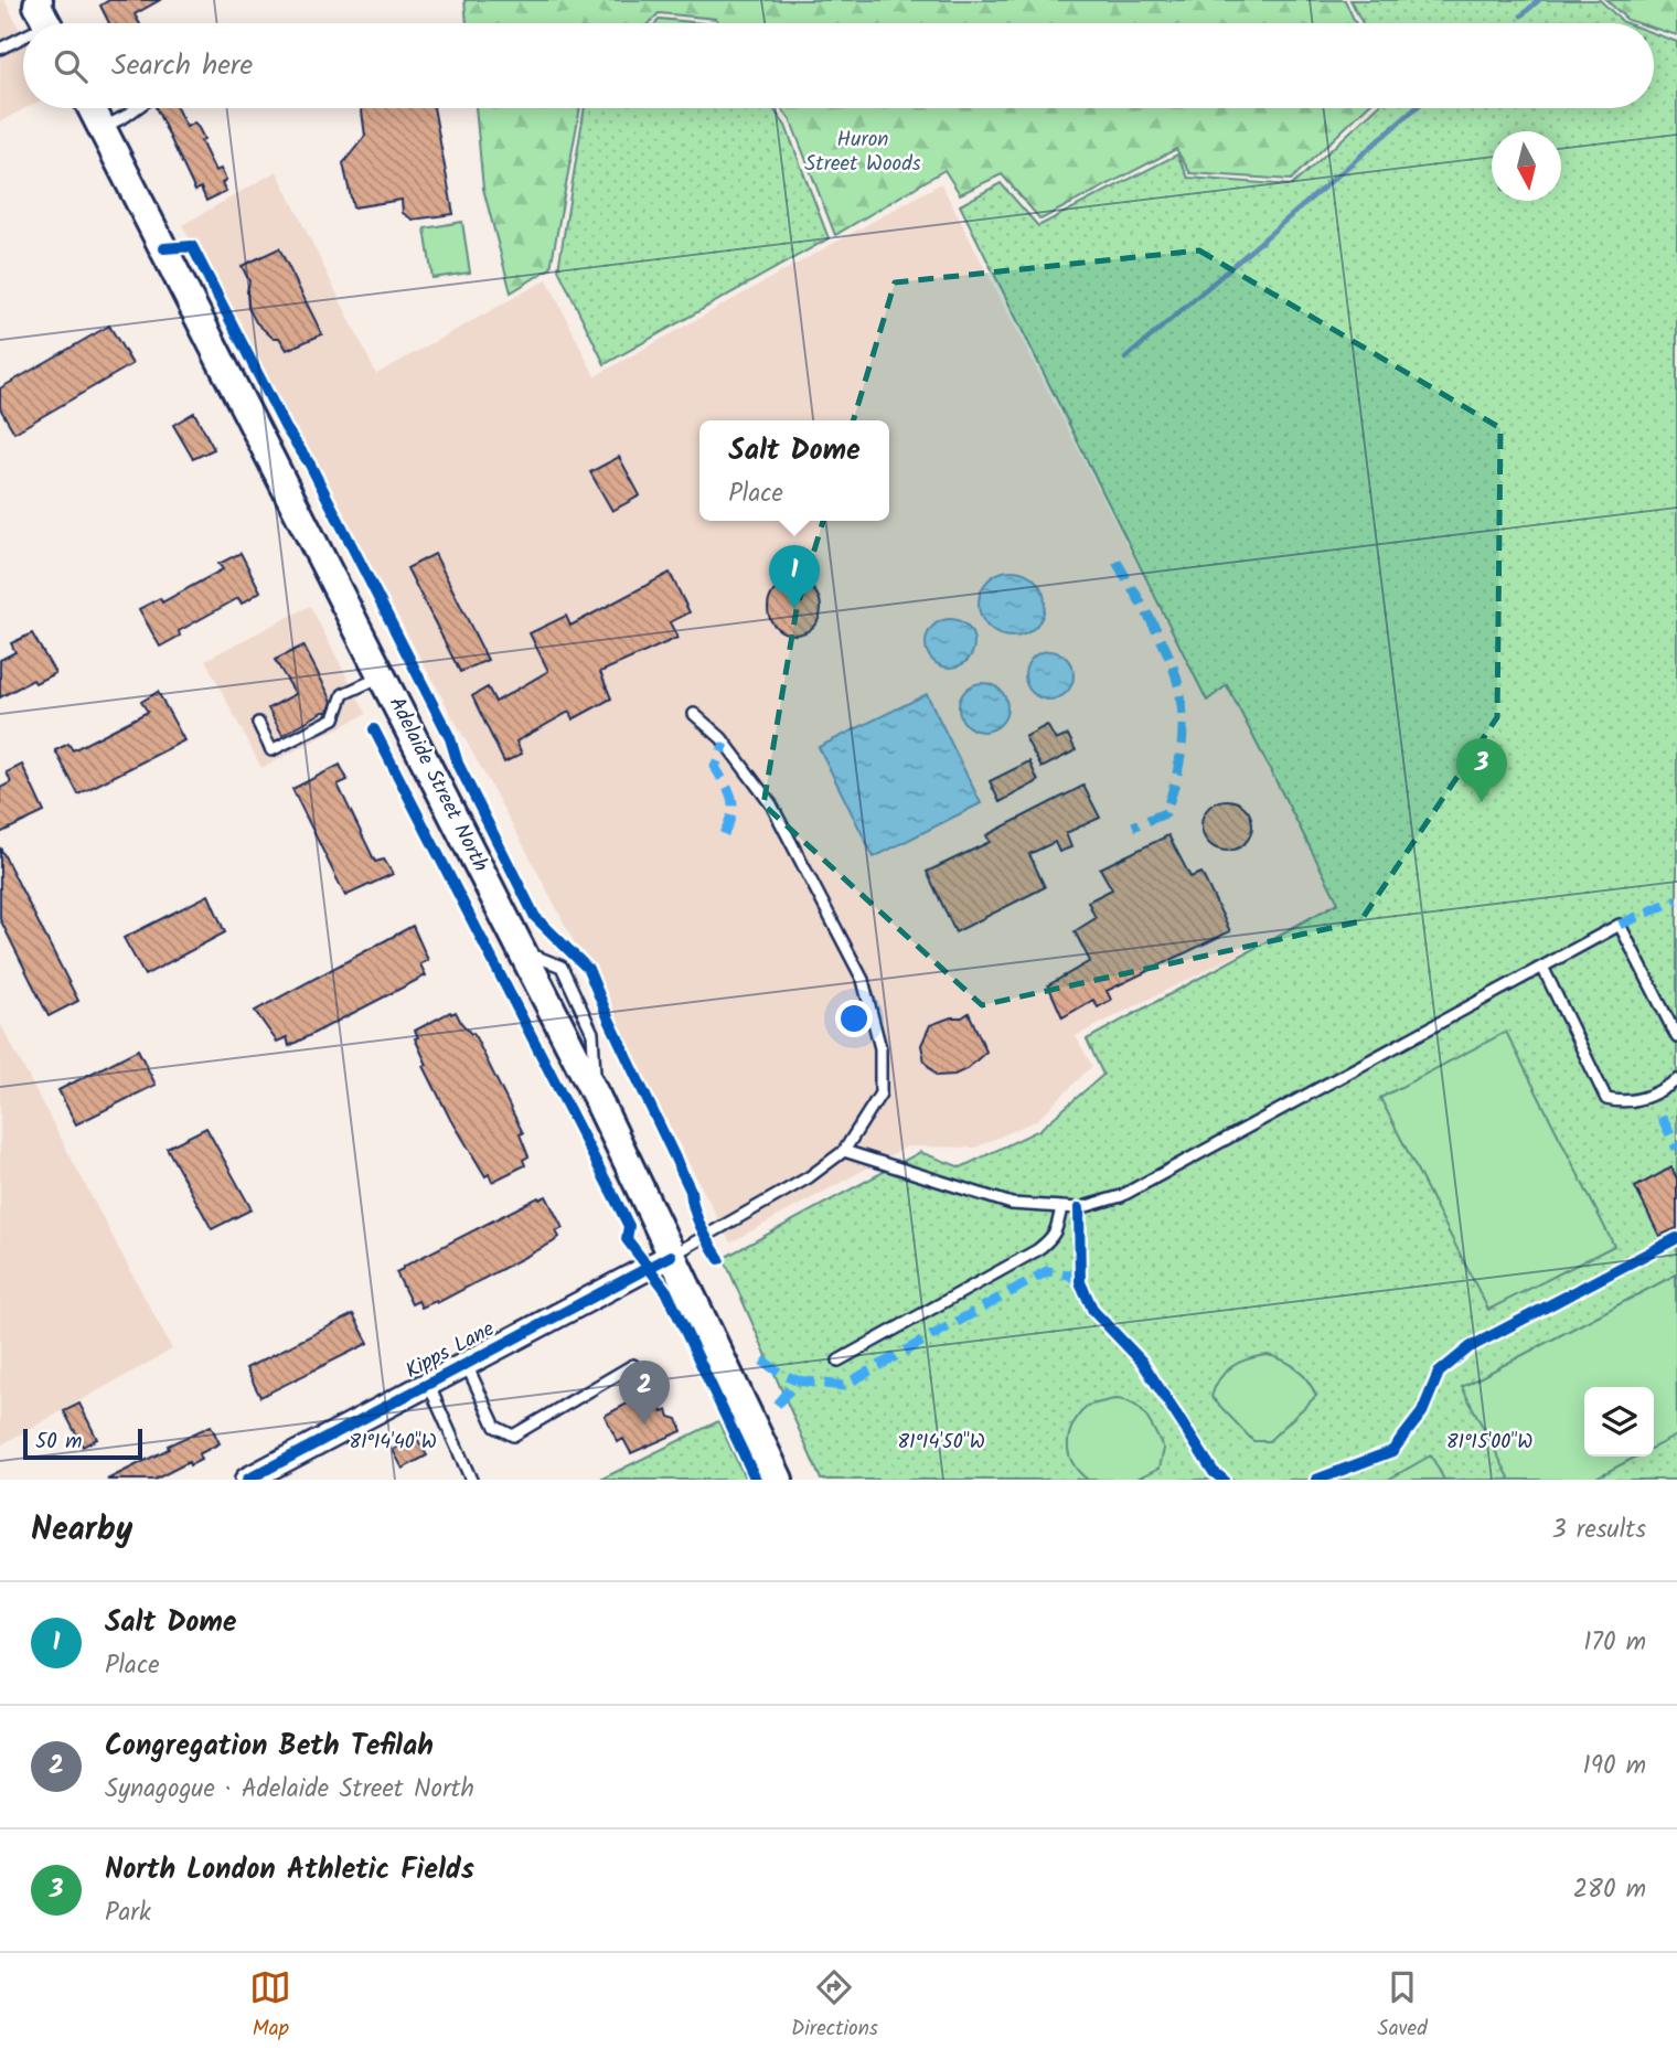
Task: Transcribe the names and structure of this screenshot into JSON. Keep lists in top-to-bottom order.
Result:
{
  "streets": {
    "main road": ["Adelaide Street North"],
    "street": ["Kipps Lane"]
  },
  "crossings": [
    ["Adelaide Street North", "Kipps Lane"]
  ],
  "parks": ["Huron Street Woods"],
  "scale_bar": "50 m",
  "north": "bottom",
  "page": {
    "search": "Search here",
    "popup": ["Salt Dome", "Place"],
    "pins": ["1", "3", "2"],
    "scale": "50 m",
    "heading": ["Nearby", "3 results"],
    "list": [
      {
        "mark": "1",
        "name": "Salt Dome",
        "note": "Place",
        "value": "170 m"
      },
      {
        "mark": "2",
        "name": "Congregation Beth Tefilah",
        "note": "Synagogue · Adelaide Street North",
        "value": "190 m"
      },
      {
        "mark": "3",
        "name": "North London Athletic Fields",
        "note": "Park",
        "value": "280 m"
      }
    ],
    "nav": ["Map", "Directions", "Saved"]
  },
  "coordinates": ["81°14'40\"W", "81°14'50\"W", "81°15'00\"W"]
}
